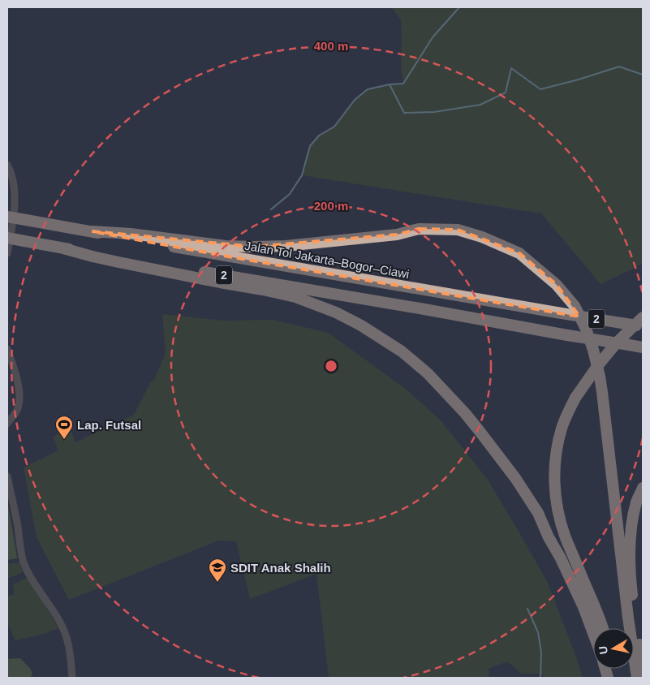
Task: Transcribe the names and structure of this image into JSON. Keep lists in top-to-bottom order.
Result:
{
  "streets": {
    "highway": ["Jalan Tol Jakarta–Bogor–Ciawi", "2"]
  },
  "places": {
    "sports": ["Lap. Futsal"],
    "school or university": ["SDIT Anak Shalih"]
  },
  "north": "left",
  "rings": ["400 m", "200 m"]
}
